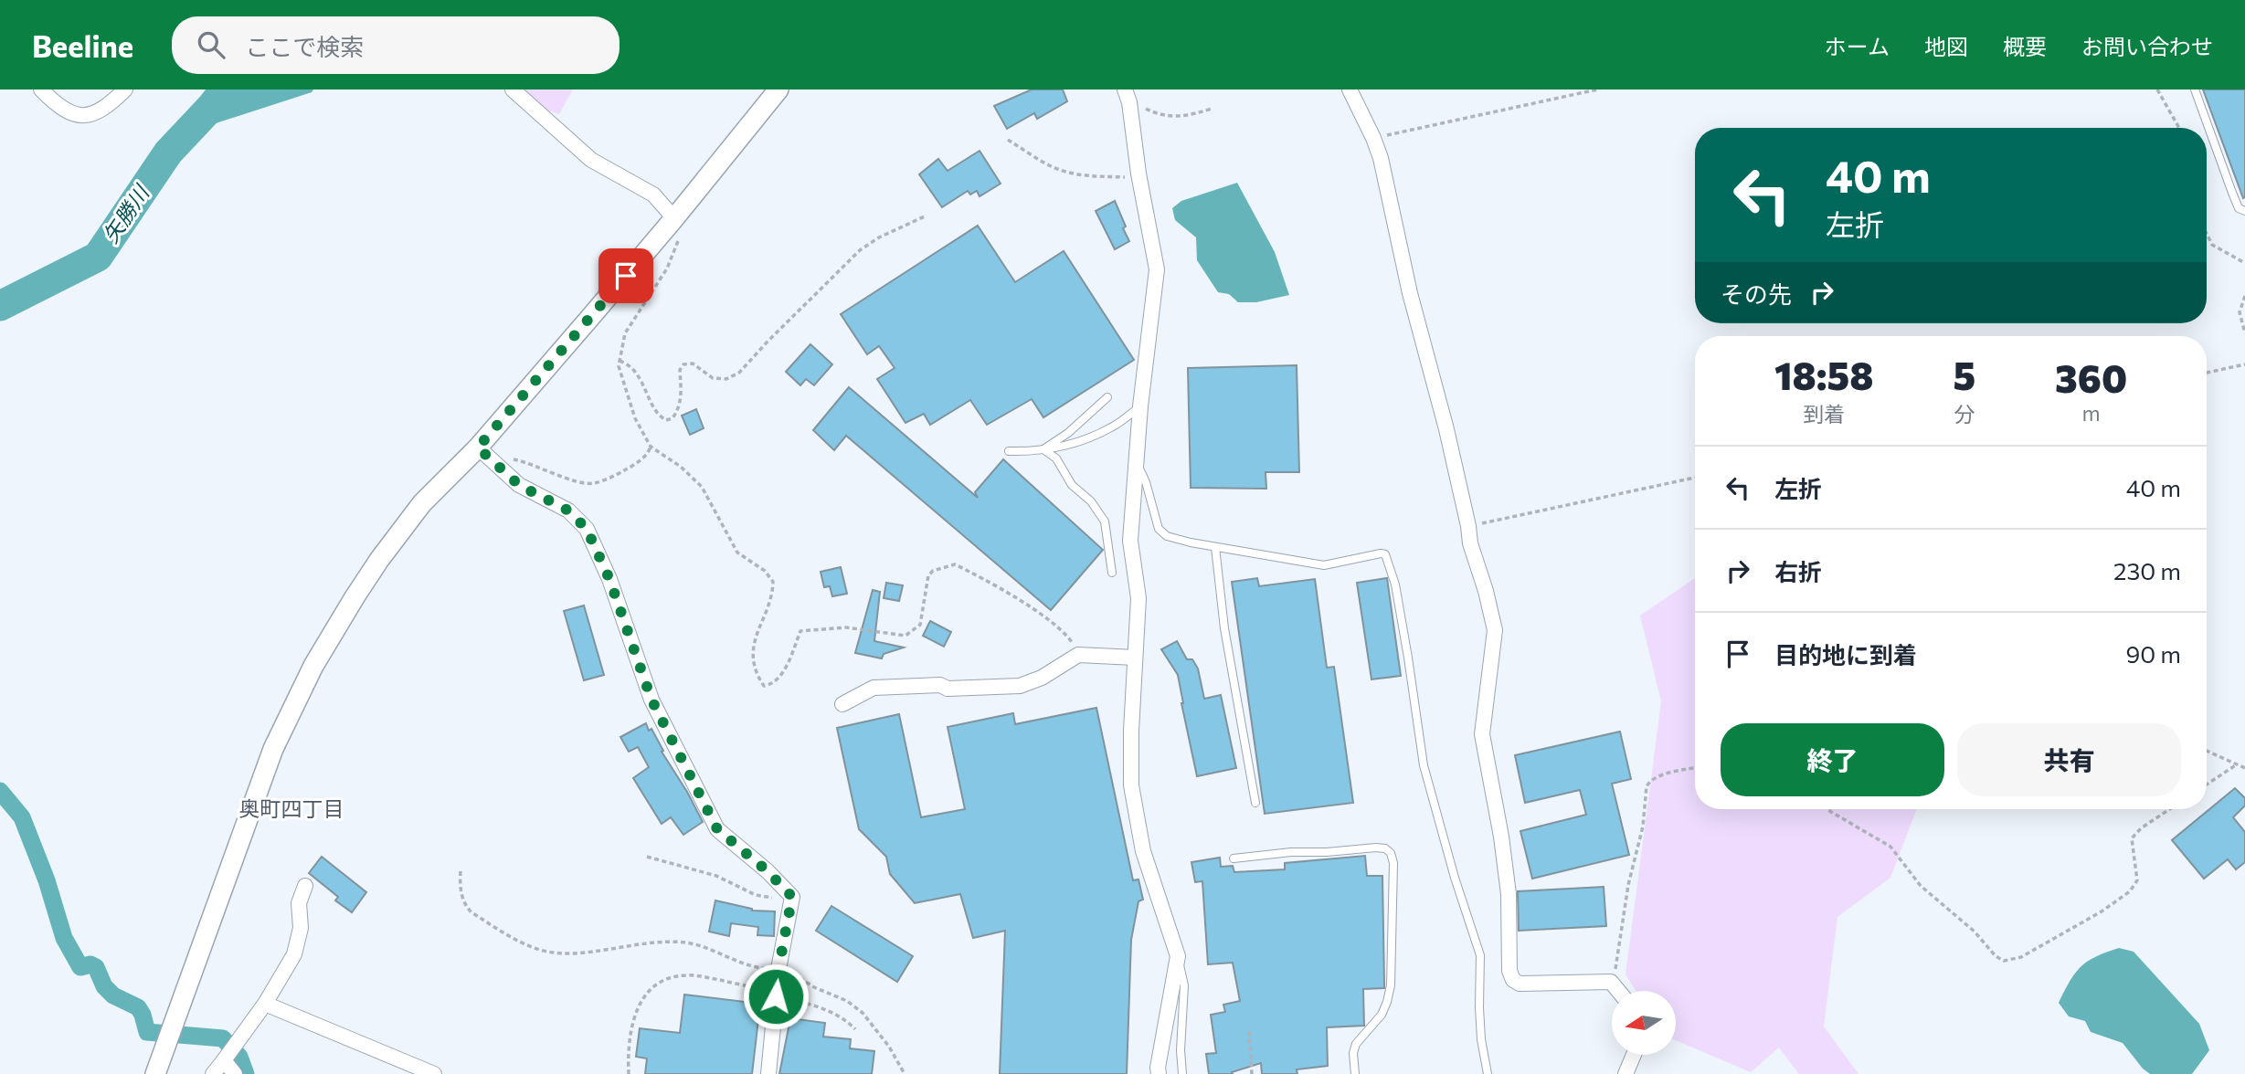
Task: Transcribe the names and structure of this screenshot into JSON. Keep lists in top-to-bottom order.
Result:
{
  "districts": ["奥町四丁目"],
  "water": ["矢勝川"],
  "north": "left",
  "page": {
    "header": "Beeline",
    "search": "ここで検索",
    "nav": [
      "ホーム",
      "地図",
      "概要",
      "お問い合わせ"
    ],
    "turn": ["40 m", "左折"],
    "then": "その先",
    "eta": [
      "18:58",
      "到着",
      "5",
      "分",
      "360",
      "m"
    ],
    "list": [
      {
        "name": "左折",
        "value": "40 m"
      },
      {
        "name": "右折",
        "value": "230 m"
      },
      {
        "name": "目的地に到着",
        "value": "90 m"
      }
    ],
    "buttons": ["終了", "共有"]
  }
}
